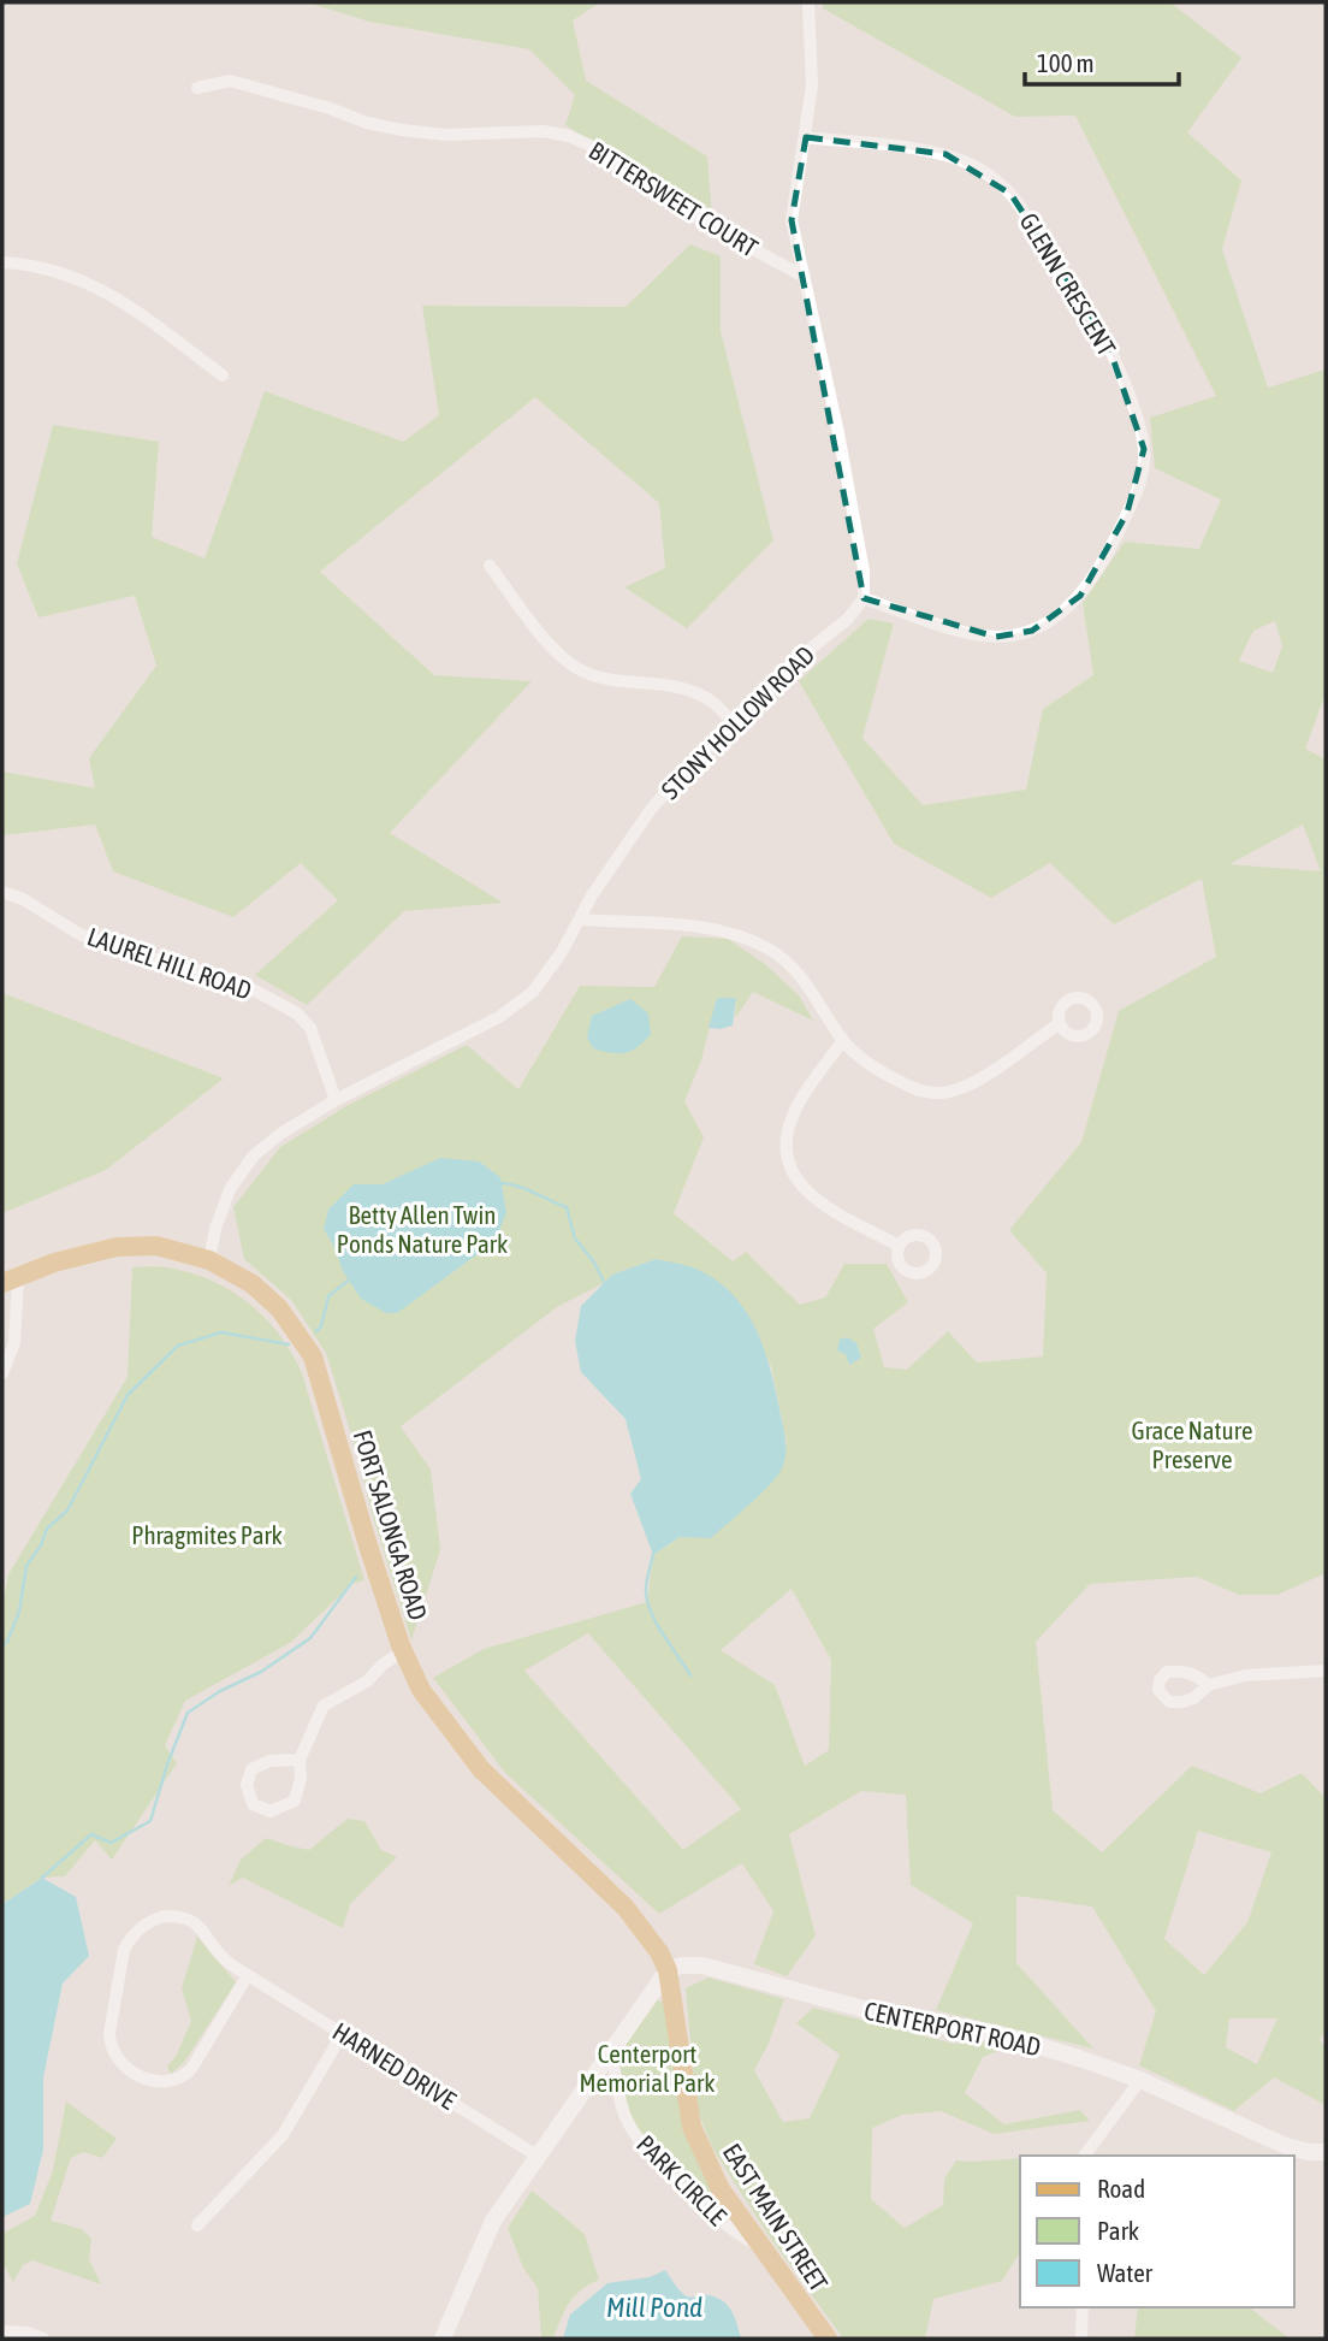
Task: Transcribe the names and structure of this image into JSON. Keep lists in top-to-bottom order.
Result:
{
  "streets": {
    "main road": ["FORT SALONGA ROAD", "CENTERPORT ROAD", "EAST MAIN STREET"],
    "street": [
      "BITTERSWEET COURT",
      "GLENN CRESCENT",
      "STONY HOLLOW ROAD",
      "LAUREL HILL ROAD",
      "HARNED DRIVE",
      "PARK CIRCLE"
    ]
  },
  "crossings": [
    ["GLENN CRESCENT", "STONY HOLLOW ROAD"],
    ["STONY HOLLOW ROAD", "LAUREL HILL ROAD"],
    ["STONY HOLLOW ROAD", "FORT SALONGA ROAD"],
    ["FORT SALONGA ROAD", "CENTERPORT ROAD"],
    ["FORT SALONGA ROAD", "EAST MAIN STREET"],
    ["CENTERPORT ROAD", "EAST MAIN STREET"],
    ["PARK CIRCLE", "EAST MAIN STREET"]
  ],
  "water": ["Mill Pond"],
  "parks": [
    "Betty Allen Twin Ponds Nature Park",
    "Grace Nature Preserve",
    "Phragmites Park",
    "Centerport Memorial Park"
  ],
  "legend": ["Road", "Park", "Water"],
  "scale_bar": "100 m"
}
